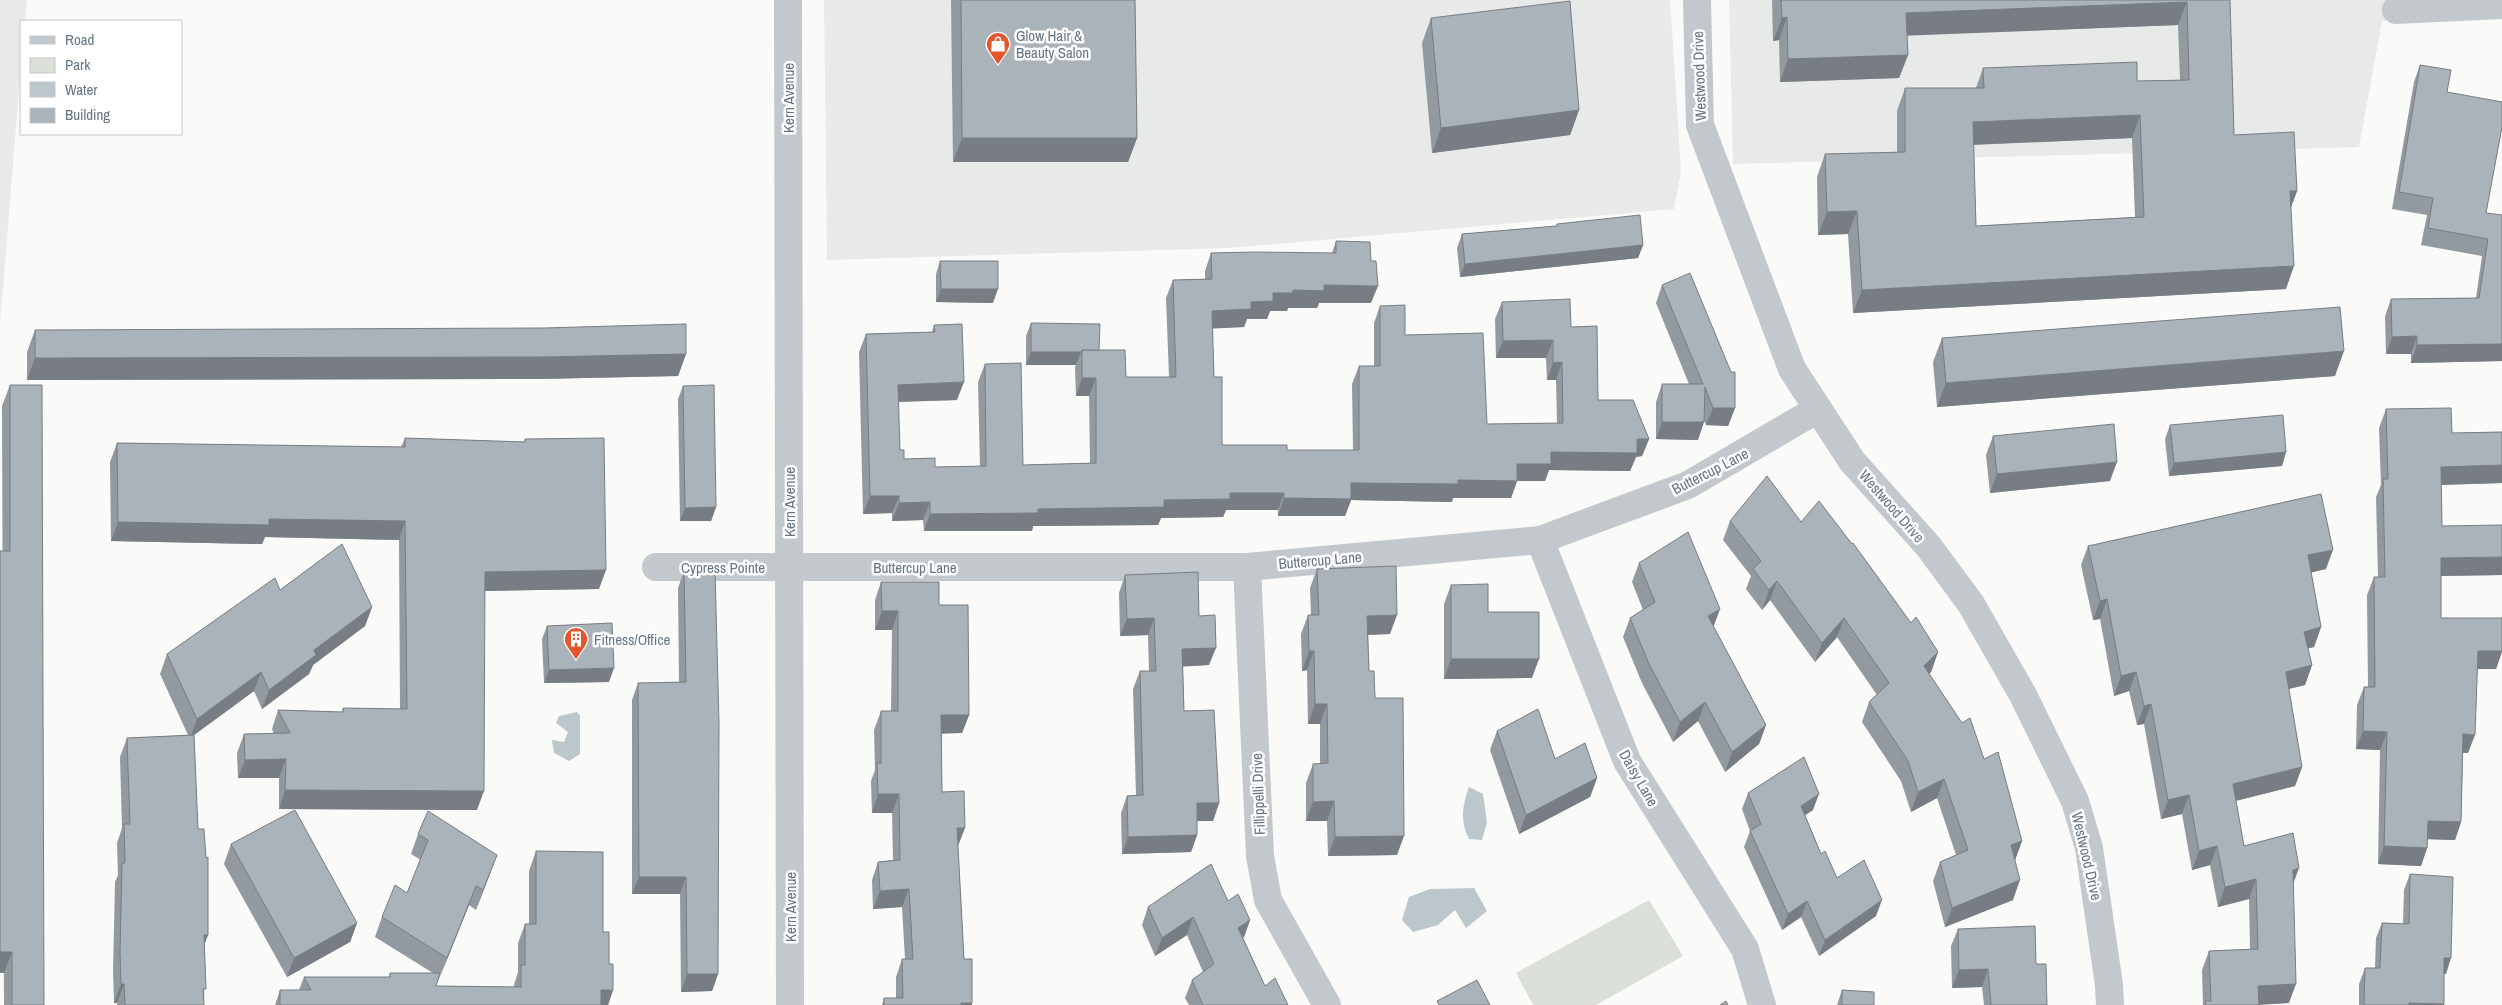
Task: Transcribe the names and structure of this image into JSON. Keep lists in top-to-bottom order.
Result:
{
  "streets": {
    "street": [
      "Westwood Drive",
      "Kern Avenue",
      "Buttercup Lane",
      "Cypress Pointe",
      "Daisy Lane",
      "Fillippelli Drive"
    ]
  },
  "crossings": [
    ["Westwood Drive", "Buttercup Lane"],
    ["Kern Avenue", "Buttercup Lane"],
    ["Kern Avenue", "Cypress Pointe"],
    ["Buttercup Lane", "Cypress Pointe"],
    ["Buttercup Lane", "Daisy Lane"],
    ["Buttercup Lane", "Fillippelli Drive"]
  ],
  "places": {
    "shop": ["Glow Hair & Beauty Salon"],
    "building": ["Fitness/Office"]
  },
  "legend": [
    "Road",
    "Park",
    "Water",
    "Building"
  ]
}
